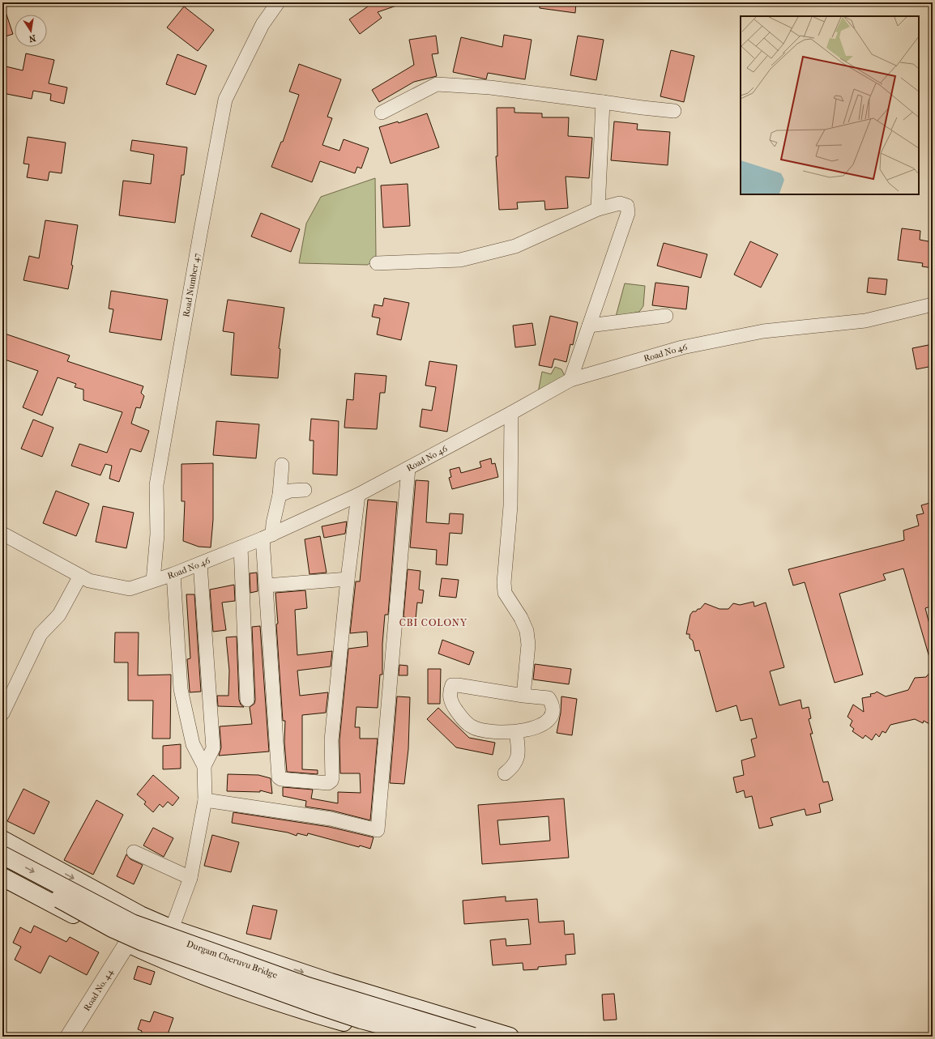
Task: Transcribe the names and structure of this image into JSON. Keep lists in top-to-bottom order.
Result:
{
  "streets": {
    "main road": ["Durgam Cheruvu Bridge"],
    "street": ["Road Number 47", "Road No 46", "Road No. 44"]
  },
  "crossings": [
    ["Road Number 47", "Road No 46"]
  ],
  "districts": ["CBI COLONY"],
  "north": "bottom"
}
